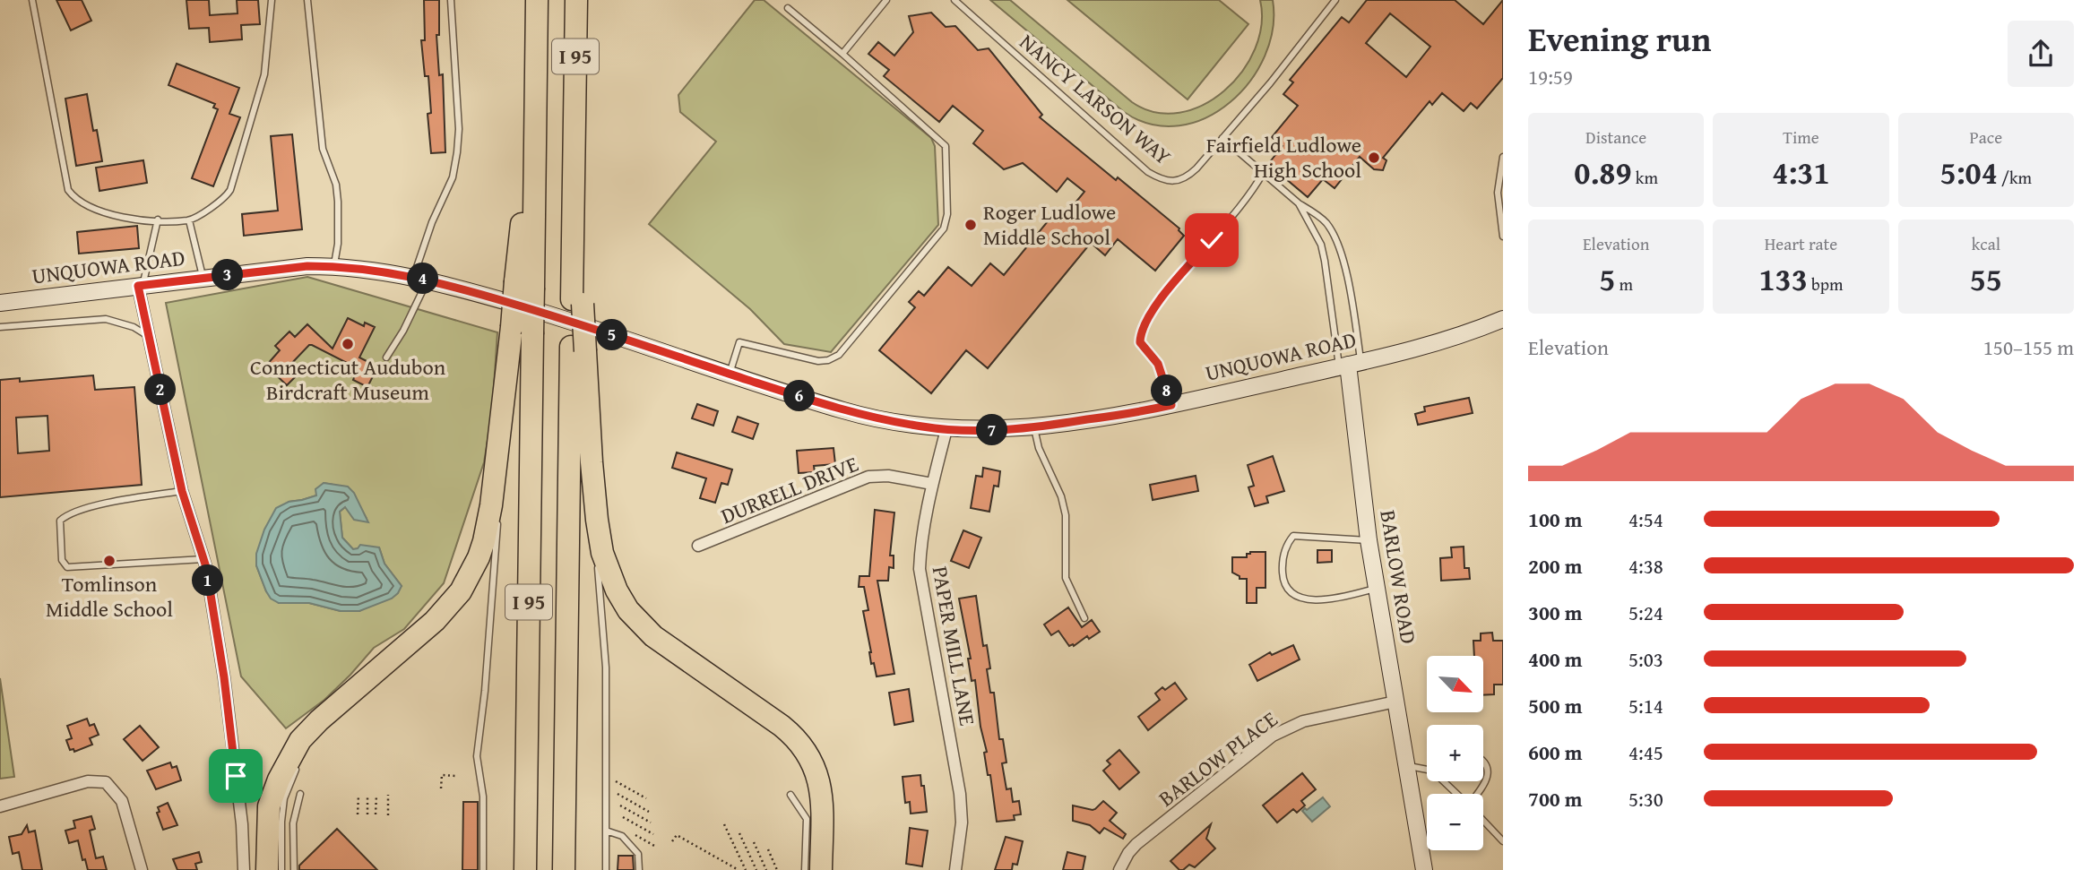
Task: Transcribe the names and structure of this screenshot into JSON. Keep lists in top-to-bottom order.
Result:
{
  "streets": {
    "highway": ["I 95"],
    "street": [
      "UNQUOWA ROAD",
      "DURRELL DRIVE",
      "BARLOW ROAD",
      "PAPER MILL LANE",
      "BARLOW PLACE"
    ],
    "lane": ["NANCY LARSON WAY"]
  },
  "crossings": [
    ["UNQUOWA ROAD", "BARLOW ROAD"],
    ["UNQUOWA ROAD", "PAPER MILL LANE"],
    ["DURRELL DRIVE", "PAPER MILL LANE"],
    ["BARLOW ROAD", "BARLOW PLACE"]
  ],
  "places": [
    "Fairfield Ludlowe High School",
    "Roger Ludlowe Middle School",
    "Connecticut Audubon Birdcraft Museum",
    "Tomlinson Middle School"
  ],
  "north": "bottom right",
  "page": {
    "heading": ["Evening run", "19:59"],
    "stats": [
      ["Distance", "0.89 km"],
      ["Time", "4:31"],
      ["Pace", "5:04 /km"],
      ["Elevation", "5 m"],
      ["Heart rate", "133 bpm"],
      ["kcal", "55"]
    ],
    "pins": [
      "3",
      "4",
      "5",
      "2",
      "8",
      "6",
      "7",
      "1"
    ],
    "chart": ["Elevation", "150–155 m"],
    "list": [
      {
        "name": "100 m",
        "note": "4:54"
      },
      {
        "name": "200 m",
        "note": "4:38"
      },
      {
        "name": "300 m",
        "note": "5:24"
      },
      {
        "name": "400 m",
        "note": "5:03"
      },
      {
        "name": "500 m",
        "note": "5:14"
      },
      {
        "name": "600 m",
        "note": "4:45"
      },
      {
        "name": "700 m",
        "note": "5:30"
      }
    ],
    "map_buttons": ["+", "−"]
  }
}
